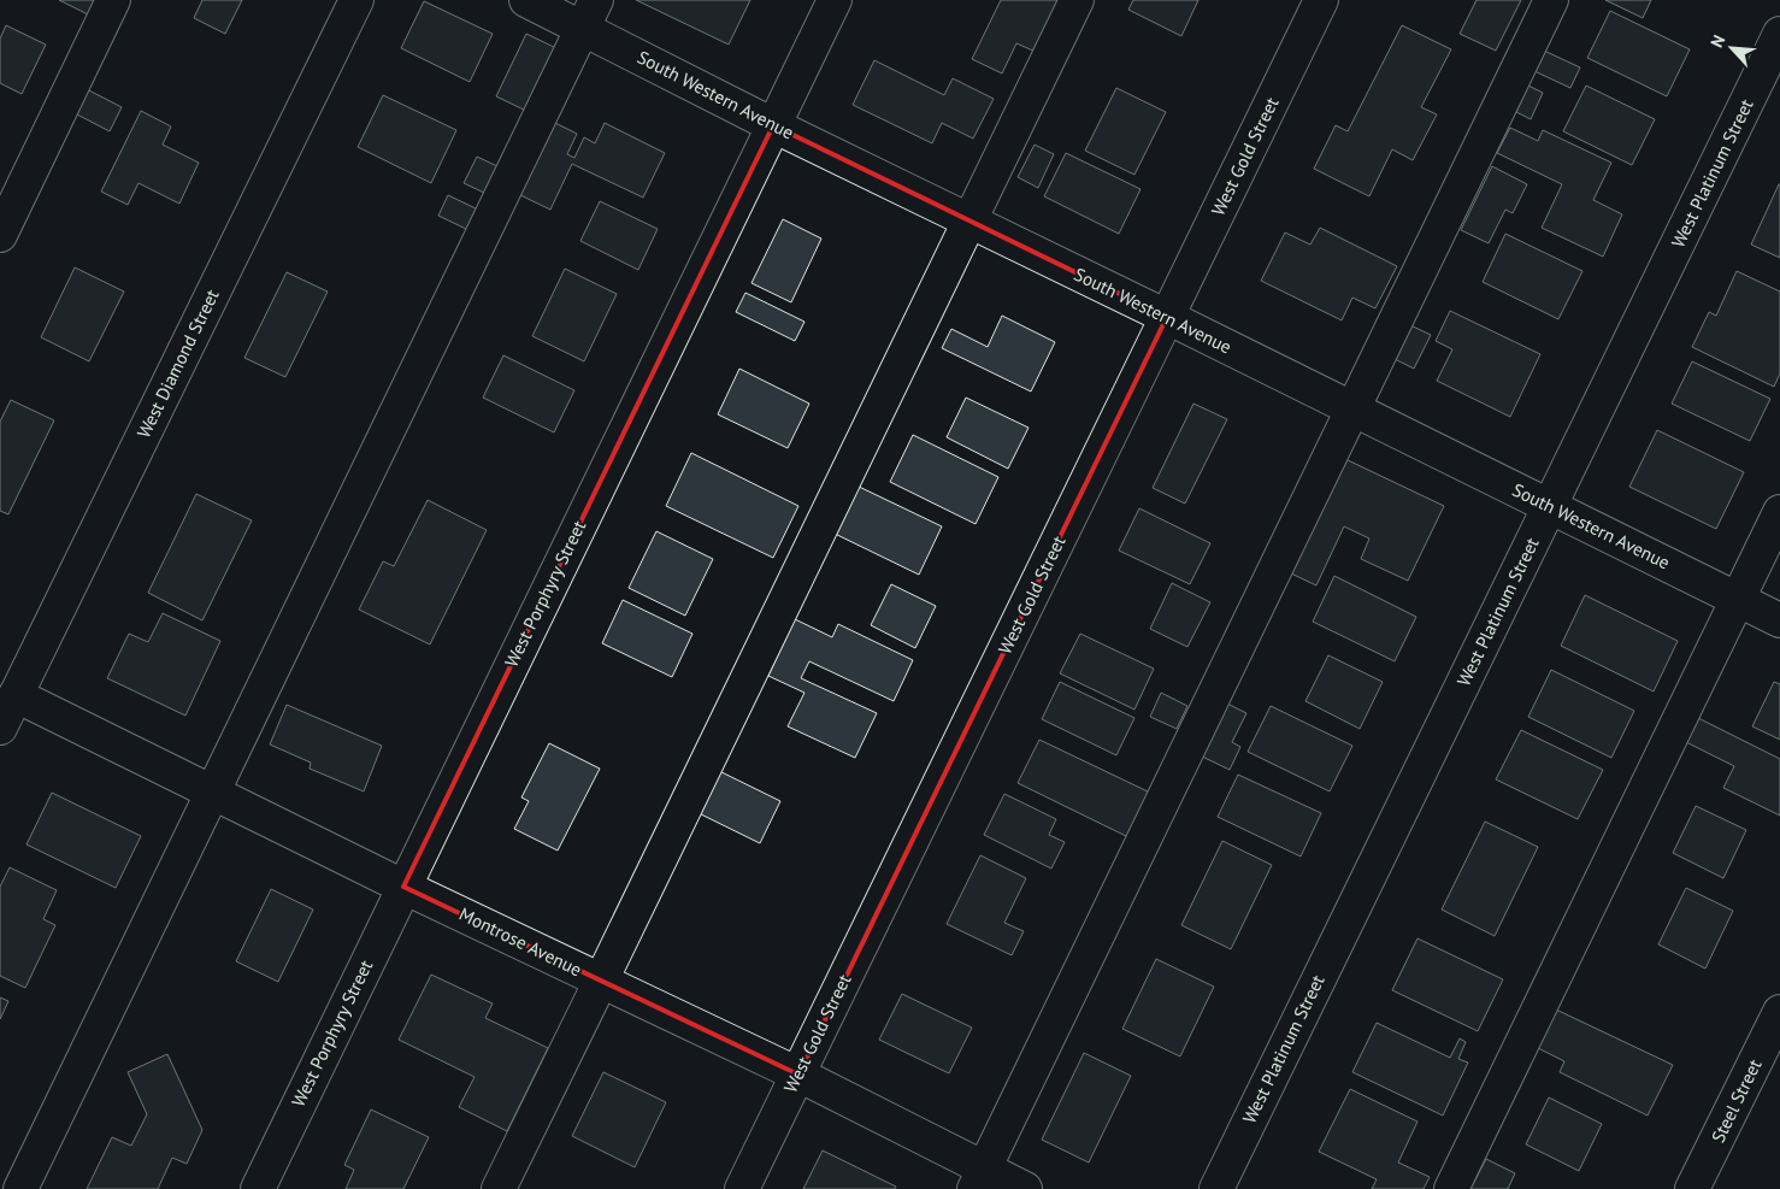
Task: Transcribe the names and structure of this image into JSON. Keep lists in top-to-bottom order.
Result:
{
  "streets": {
    "street": [
      "South Western Avenue",
      "West Gold Street",
      "West Platinum Street",
      "West Diamond Street",
      "West Porphyry Street",
      "Montrose Avenue",
      "Steel Street"
    ]
  },
  "crossings": [
    ["South Western Avenue", "West Gold Street"],
    ["South Western Avenue", "West Platinum Street"],
    ["South Western Avenue", "West Porphyry Street"],
    ["West Gold Street", "Montrose Avenue"],
    ["West Diamond Street", "Montrose Avenue"],
    ["West Porphyry Street", "Montrose Avenue"]
  ],
  "north": "top left"
}
